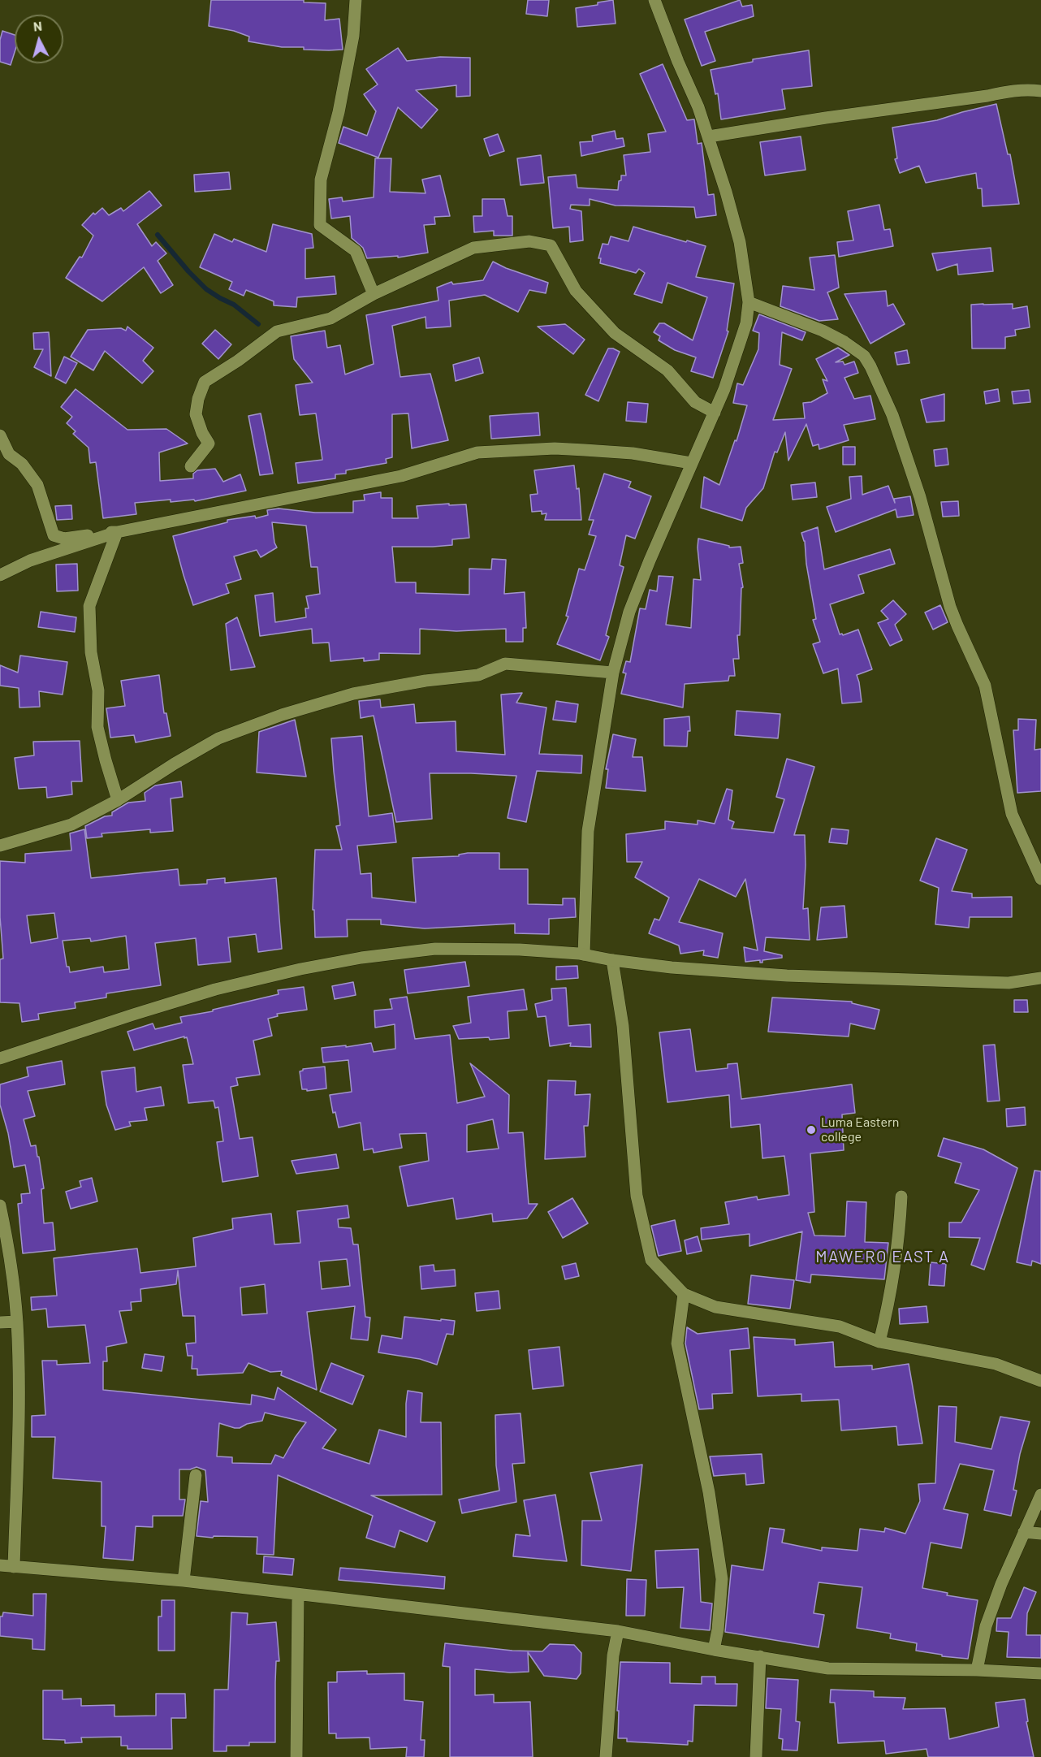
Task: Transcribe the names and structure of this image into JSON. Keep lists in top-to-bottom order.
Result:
{
  "districts": ["MAWERO EAST A"],
  "places": ["Luma Eastern college"],
  "north": "top"
}
